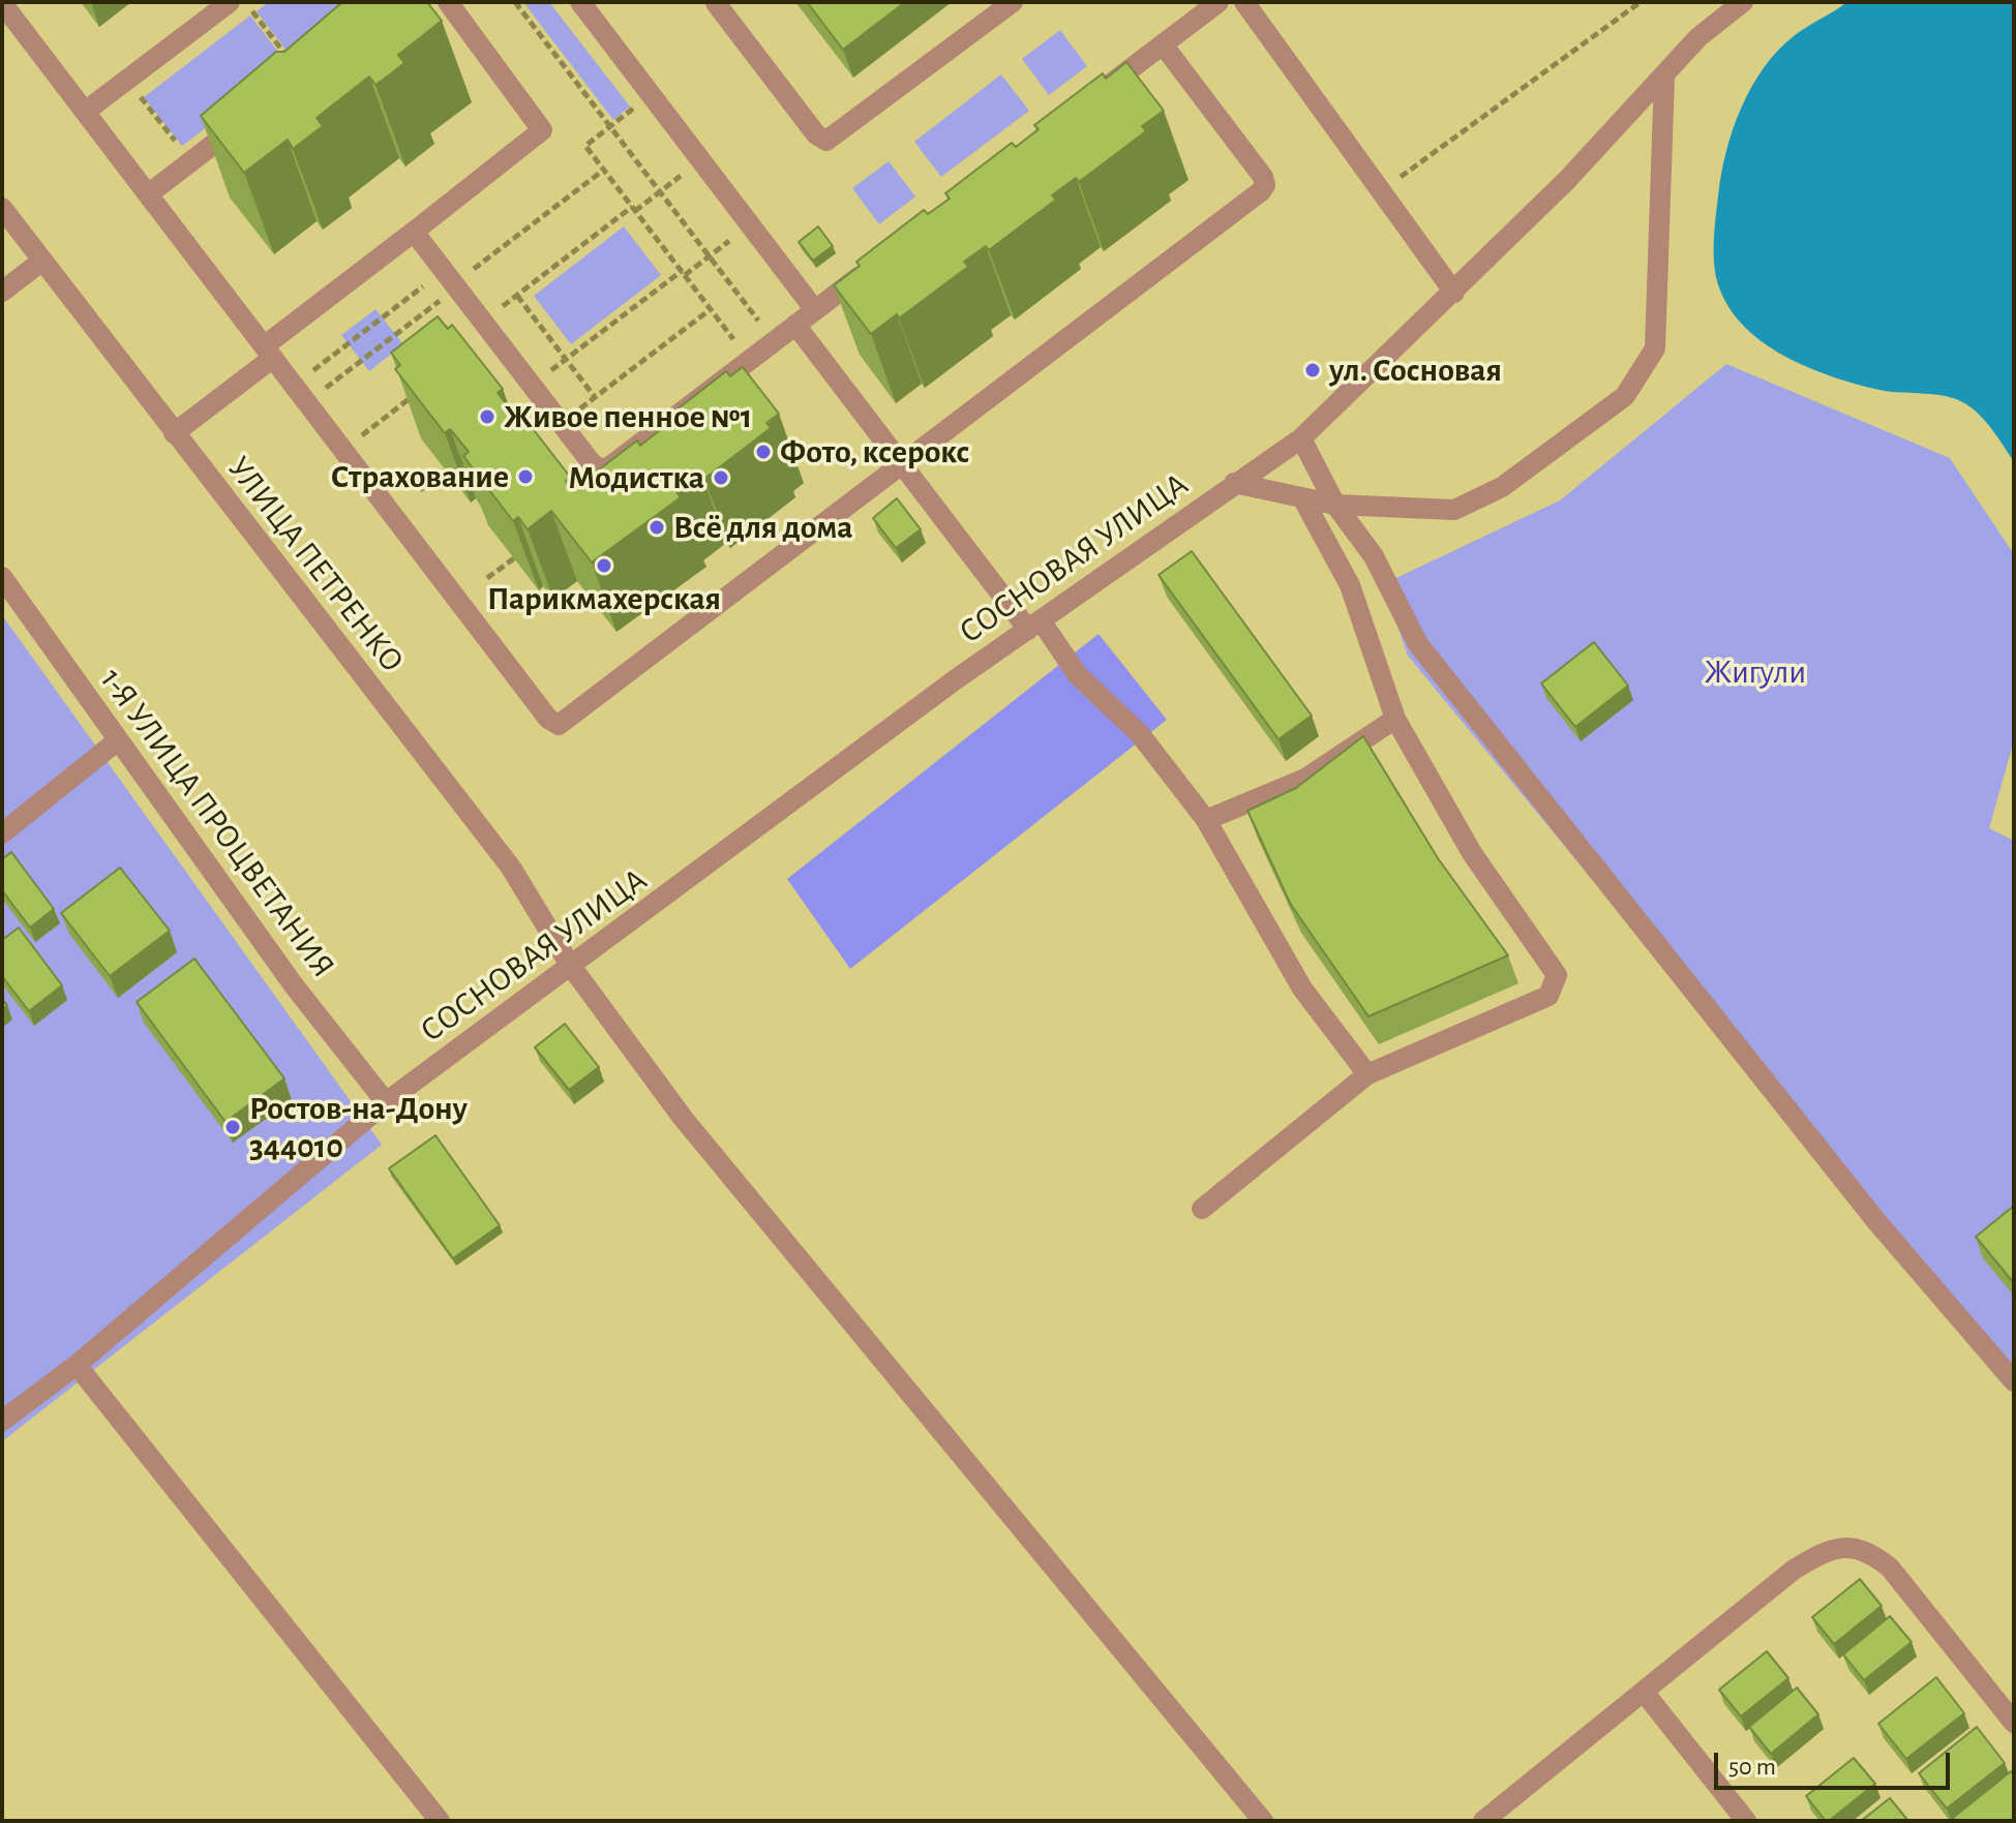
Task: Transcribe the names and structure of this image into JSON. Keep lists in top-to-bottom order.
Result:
{
  "streets": {
    "street": ["СОСНОВАЯ УЛИЦА", "УЛИЦА ПЕТРЕНКО", "1-Я УЛИЦА ПРОЦВЕТАНИЯ"]
  },
  "crossings": [
    ["СОСНОВАЯ УЛИЦА", "УЛИЦА ПЕТРЕНКО"],
    ["СОСНОВАЯ УЛИЦА", "1-Я УЛИЦА ПРОЦВЕТАНИЯ"]
  ],
  "parks": ["Жигули"],
  "places": [
    "ул. Сосновая",
    "Живое пенное №1",
    "Фото, ксерокс",
    "Страхование",
    "Модистка",
    "Всё для дома",
    "Парикмахерская",
    "Ростов-на-Дону 344010"
  ],
  "scale_bar": "50 m"
}
